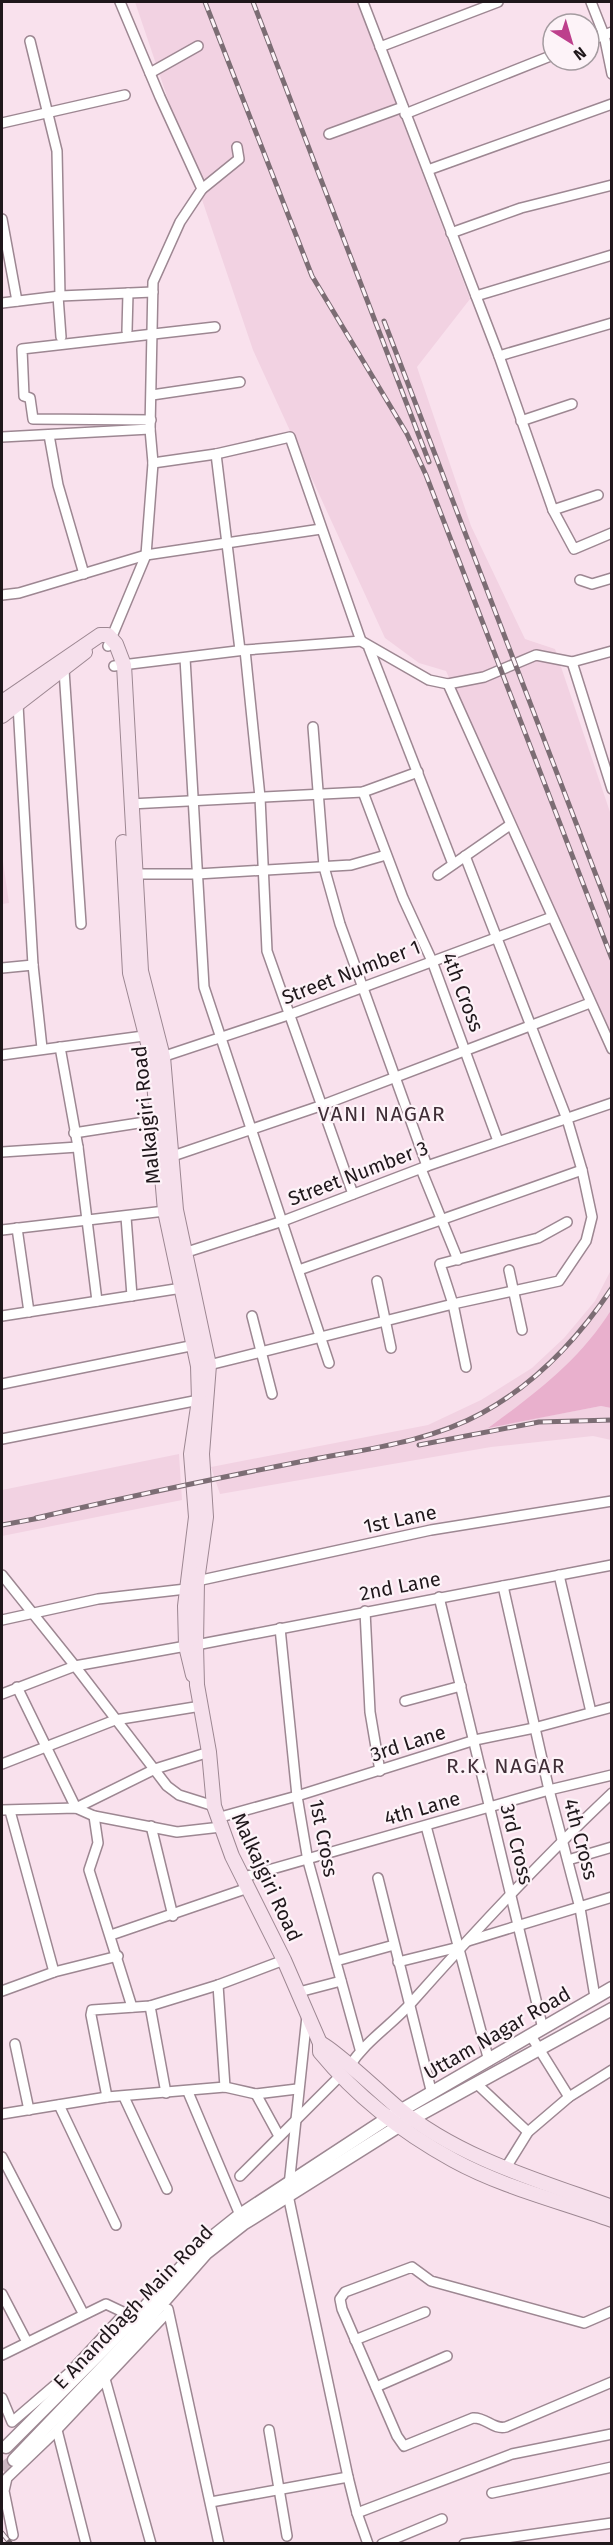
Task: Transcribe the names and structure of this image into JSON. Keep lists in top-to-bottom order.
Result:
{
  "streets": {
    "main road": ["Malkajgiri Road"],
    "street": [
      "Street Number 1",
      "4th Cross",
      "Street Number 3",
      "1st Lane",
      "2nd Lane",
      "3rd Lane",
      "4th Lane",
      "1st Cross",
      "3rd Cross",
      "Uttam Nagar Road",
      "E Anandbagh Main Road"
    ]
  },
  "crossings": [
    ["Street Number 1", "4th Cross"],
    ["Street Number 1", "Malkajgiri Road"],
    ["4th Cross", "Street Number 3"],
    ["4th Cross", "2nd Lane"],
    ["4th Cross", "3rd Lane"],
    ["4th Cross", "4th Lane"],
    ["4th Cross", "Uttam Nagar Road"],
    ["Malkajgiri Road", "Street Number 3"],
    ["Malkajgiri Road", "1st Lane"],
    ["Malkajgiri Road", "2nd Lane"],
    ["Malkajgiri Road", "3rd Lane"],
    ["Malkajgiri Road", "4th Lane"],
    ["Malkajgiri Road", "Uttam Nagar Road"],
    ["Malkajgiri Road", "E Anandbagh Main Road"],
    ["2nd Lane", "1st Cross"],
    ["2nd Lane", "3rd Cross"],
    ["3rd Lane", "1st Cross"],
    ["3rd Lane", "3rd Cross"],
    ["4th Lane", "1st Cross"],
    ["4th Lane", "3rd Cross"],
    ["3rd Cross", "Uttam Nagar Road"],
    ["Uttam Nagar Road", "E Anandbagh Main Road"]
  ],
  "districts": ["VANI NAGAR", "R.K. NAGAR"],
  "north": "bottom right"
}
